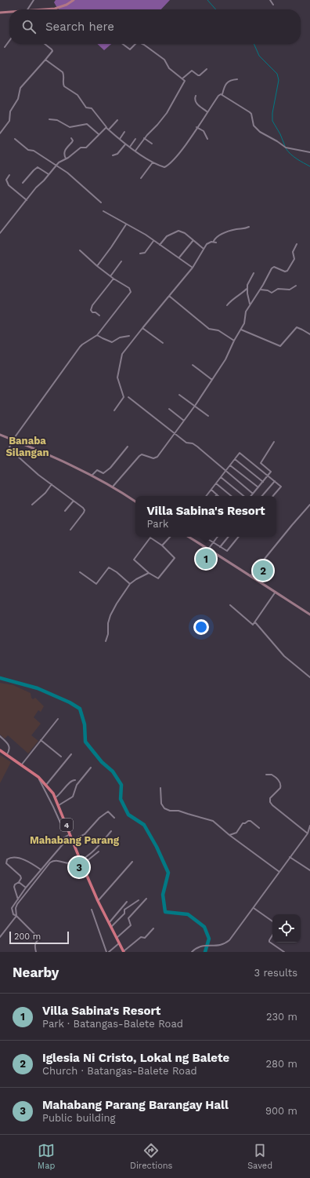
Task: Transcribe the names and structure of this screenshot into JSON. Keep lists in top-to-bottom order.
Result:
{
  "streets": {
    "highway": ["4"]
  },
  "districts": ["Banaba Silangan", "Mahabang Parang"],
  "scale_bar": "200 m",
  "page": {
    "search": "Search here",
    "popup": ["Villa Sabina's Resort", "Park"],
    "pins": ["1", "2", "3"],
    "scale": "200 m",
    "heading": ["Nearby", "3 results"],
    "list": [
      {
        "mark": "1",
        "name": "Villa Sabina's Resort",
        "note": "Park · Batangas-Balete Road",
        "value": "230 m"
      },
      {
        "mark": "2",
        "name": "Iglesia Ni Cristo, Lokal ng Balete",
        "note": "Church · Batangas-Balete Road",
        "value": "280 m"
      },
      {
        "mark": "3",
        "name": "Mahabang Parang Barangay Hall",
        "note": "Public building",
        "value": "900 m"
      }
    ],
    "nav": ["Map", "Directions", "Saved"]
  }
}
